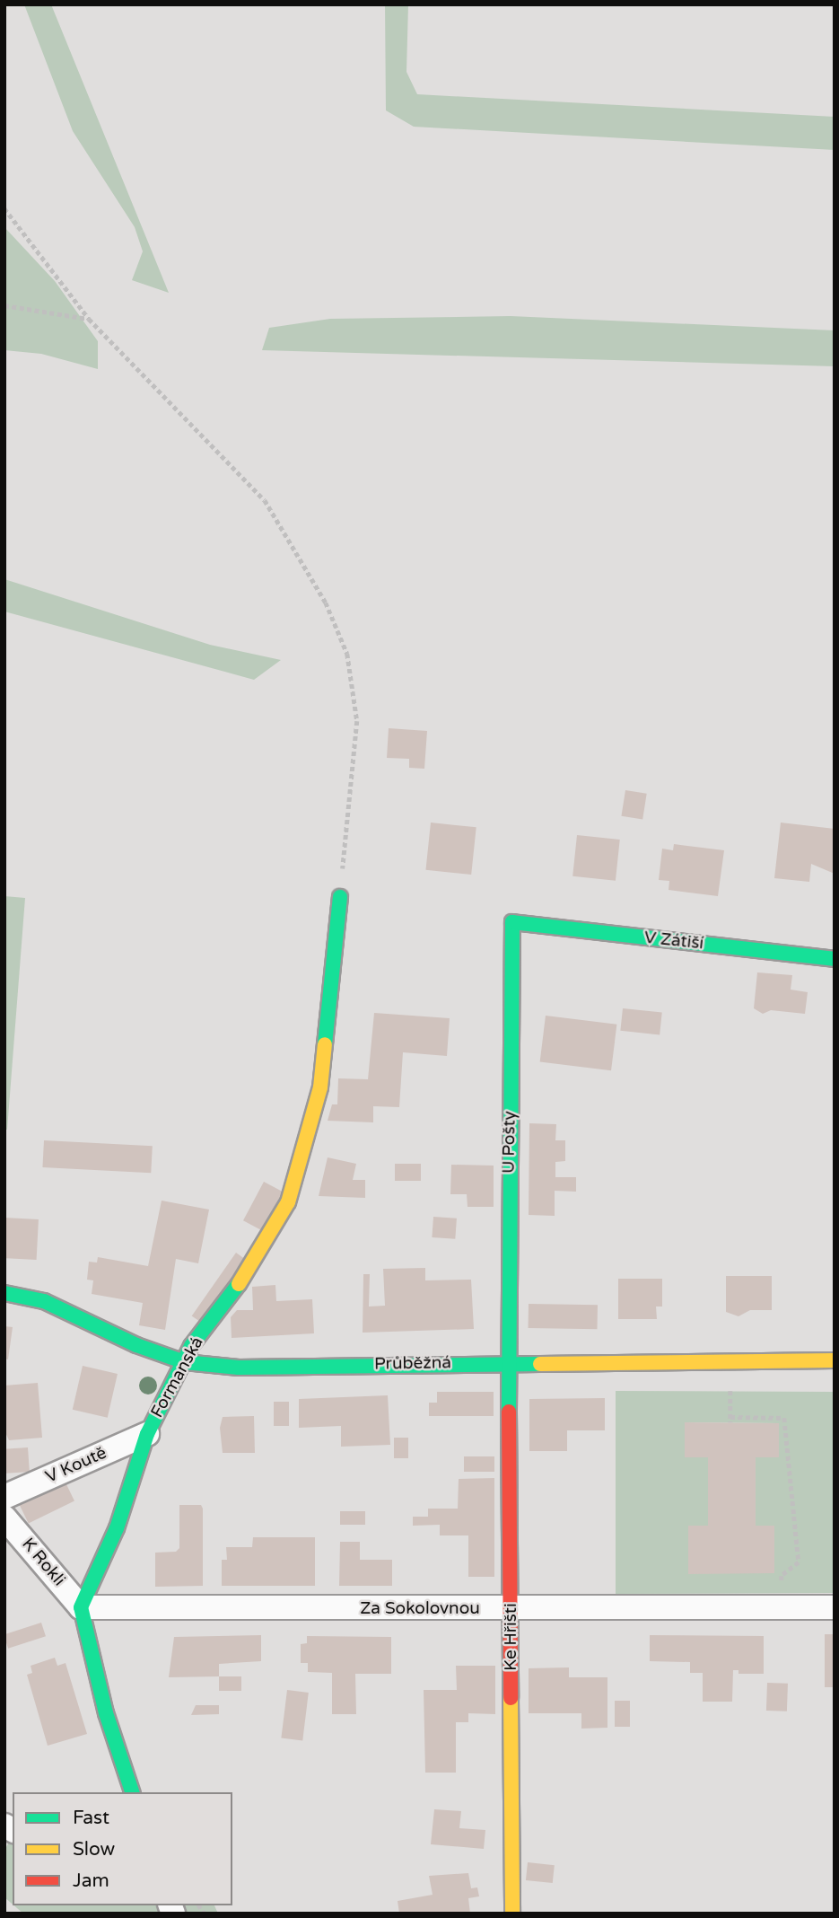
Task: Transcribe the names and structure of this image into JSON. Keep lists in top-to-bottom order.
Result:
{
  "streets": {
    "street": [
      "V Zátiší",
      "U Pošty",
      "Průběžná",
      "Formanská",
      "V Koutě",
      "K Rokli",
      "Za Sokolovnou",
      "Ke Hřišti"
    ]
  },
  "crossings": [
    ["V Zátiší", "U Pošty"],
    ["U Pošty", "Průběžná"],
    ["U Pošty", "Ke Hřišti"],
    ["Průběžná", "Formanská"],
    ["Průběžná", "Ke Hřišti"],
    ["Formanská", "V Koutě"],
    ["Formanská", "K Rokli"],
    ["Formanská", "Za Sokolovnou"],
    ["K Rokli", "Za Sokolovnou"],
    ["Za Sokolovnou", "Ke Hřišti"]
  ],
  "legend": ["Fast", "Slow", "Jam"]
}
